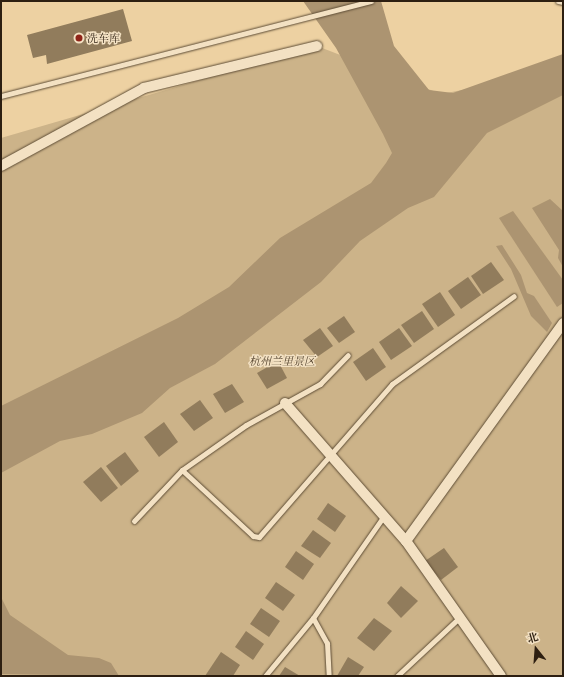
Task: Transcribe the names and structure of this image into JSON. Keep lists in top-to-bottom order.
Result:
{
  "parks": ["杭州兰里景区"],
  "places": ["洗车库"],
  "north": "top"
}
